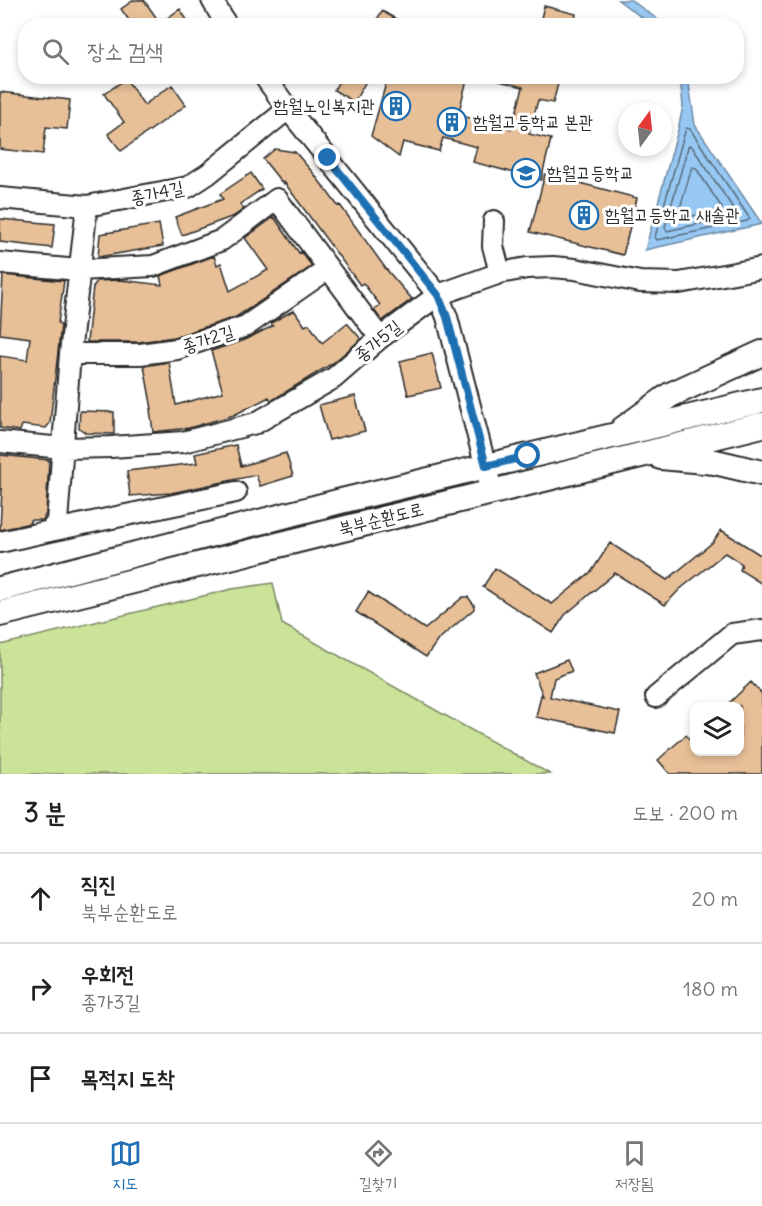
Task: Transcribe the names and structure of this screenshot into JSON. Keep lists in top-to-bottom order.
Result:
{
  "streets": {
    "main road": ["북부순환도로"],
    "street": ["종가4길", "종가2길", "종가5길"]
  },
  "places": {
    "building": ["함월노인복지관", "함월고등학교 본관", "함월고등학교 새솔관"],
    "school or university": ["함월고등학교"]
  },
  "north": "top",
  "page": {
    "search": "장소 검색",
    "heading": ["3 분", "도보 · 200 m"],
    "list": [
      ["직진", "북부순환도로", "20 m"],
      ["우회전", "종가3길", "180 m"],
      "목적지 도착"
    ],
    "nav": ["지도", "길찾기", "저장됨"]
  }
}
